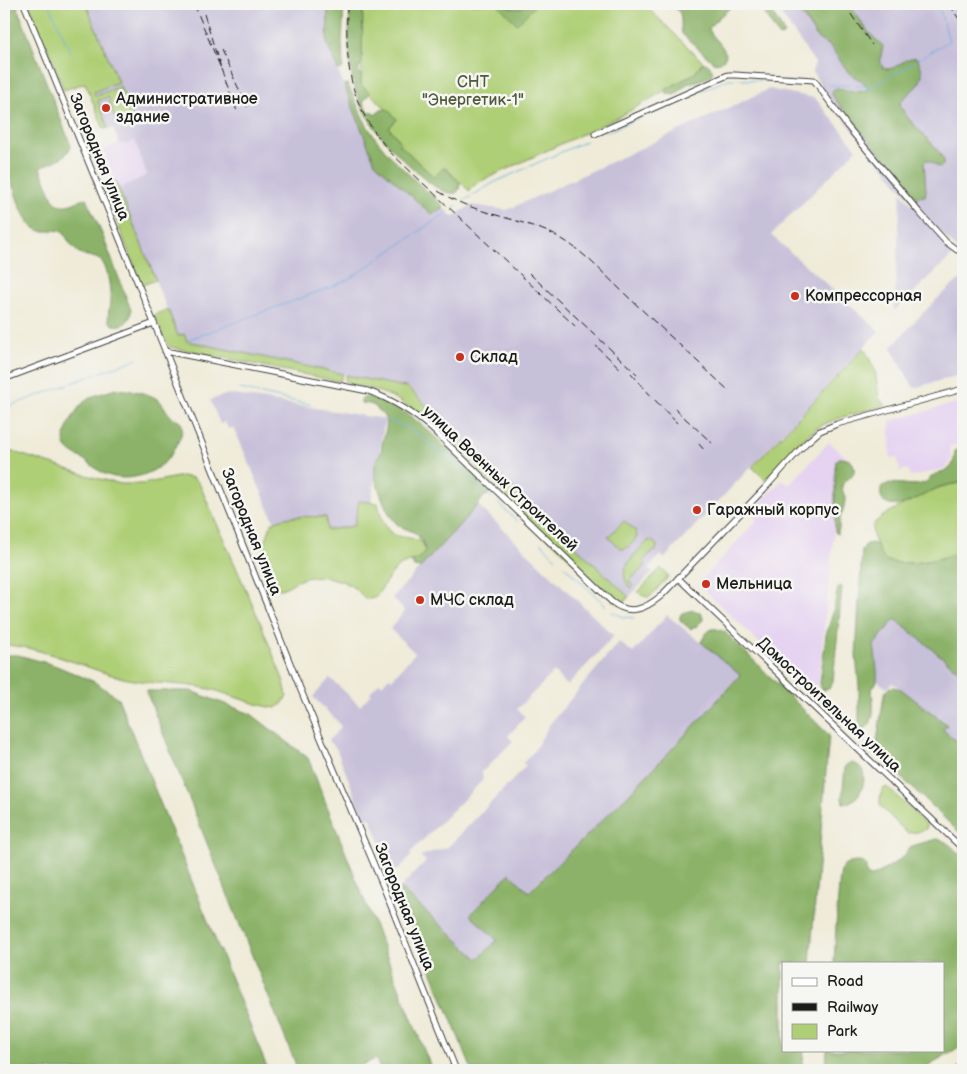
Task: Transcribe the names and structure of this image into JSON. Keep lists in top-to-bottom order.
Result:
{
  "streets": {
    "street": ["Загородная улица", "улица Военных Строителей", "Домостроительная улица"]
  },
  "crossings": [
    ["Загородная улица", "улица Военных Строителей"],
    ["улица Военных Строителей", "Домостроительная улица"]
  ],
  "parks": ["СНТ \"Энергетик-1\""],
  "places": [
    "Административное здание",
    "Компрессорная",
    "Склад",
    "Гаражный корпус",
    "Мельница",
    "МЧС склад"
  ],
  "legend": ["Road", "Railway", "Park"]
}
